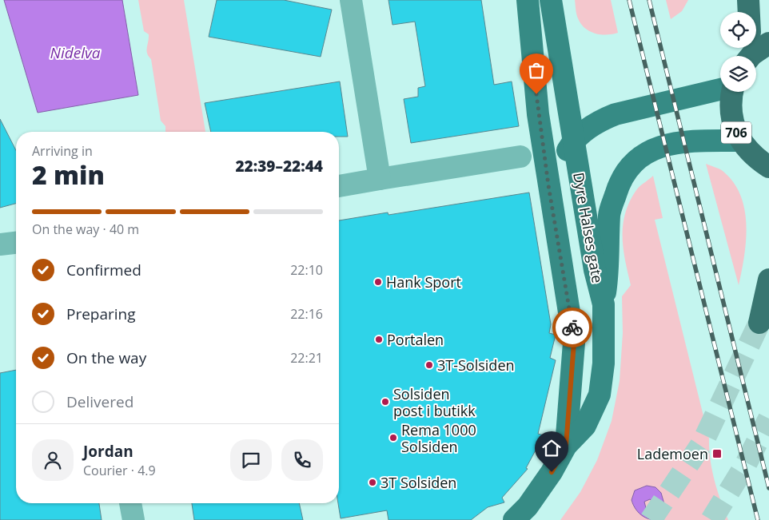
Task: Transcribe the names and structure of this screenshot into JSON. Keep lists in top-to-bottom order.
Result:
{
  "streets": {
    "highway": ["706"],
    "main road": ["Dyre Halses gate"]
  },
  "water": ["Nidelva"],
  "places": {
    "other": [
      "Hank Sport",
      "Portalen",
      "3T-Solsiden",
      "Solsiden post i butikk",
      "Rema 1000 Solsiden",
      "3T Solsiden"
    ],
    "transit": ["Lademoen"]
  },
  "page": {
    "heading": ["2 min", "Arriving in", "22:39–22:44"],
    "panel": ["Jordan", "Courier · 4.9"],
    "bar": "On the way · 40 m",
    "list": [
      ["Confirmed", "22:10"],
      ["Preparing", "22:16"],
      ["On the way", "22:21"],
      "Delivered"
    ]
  }
}
